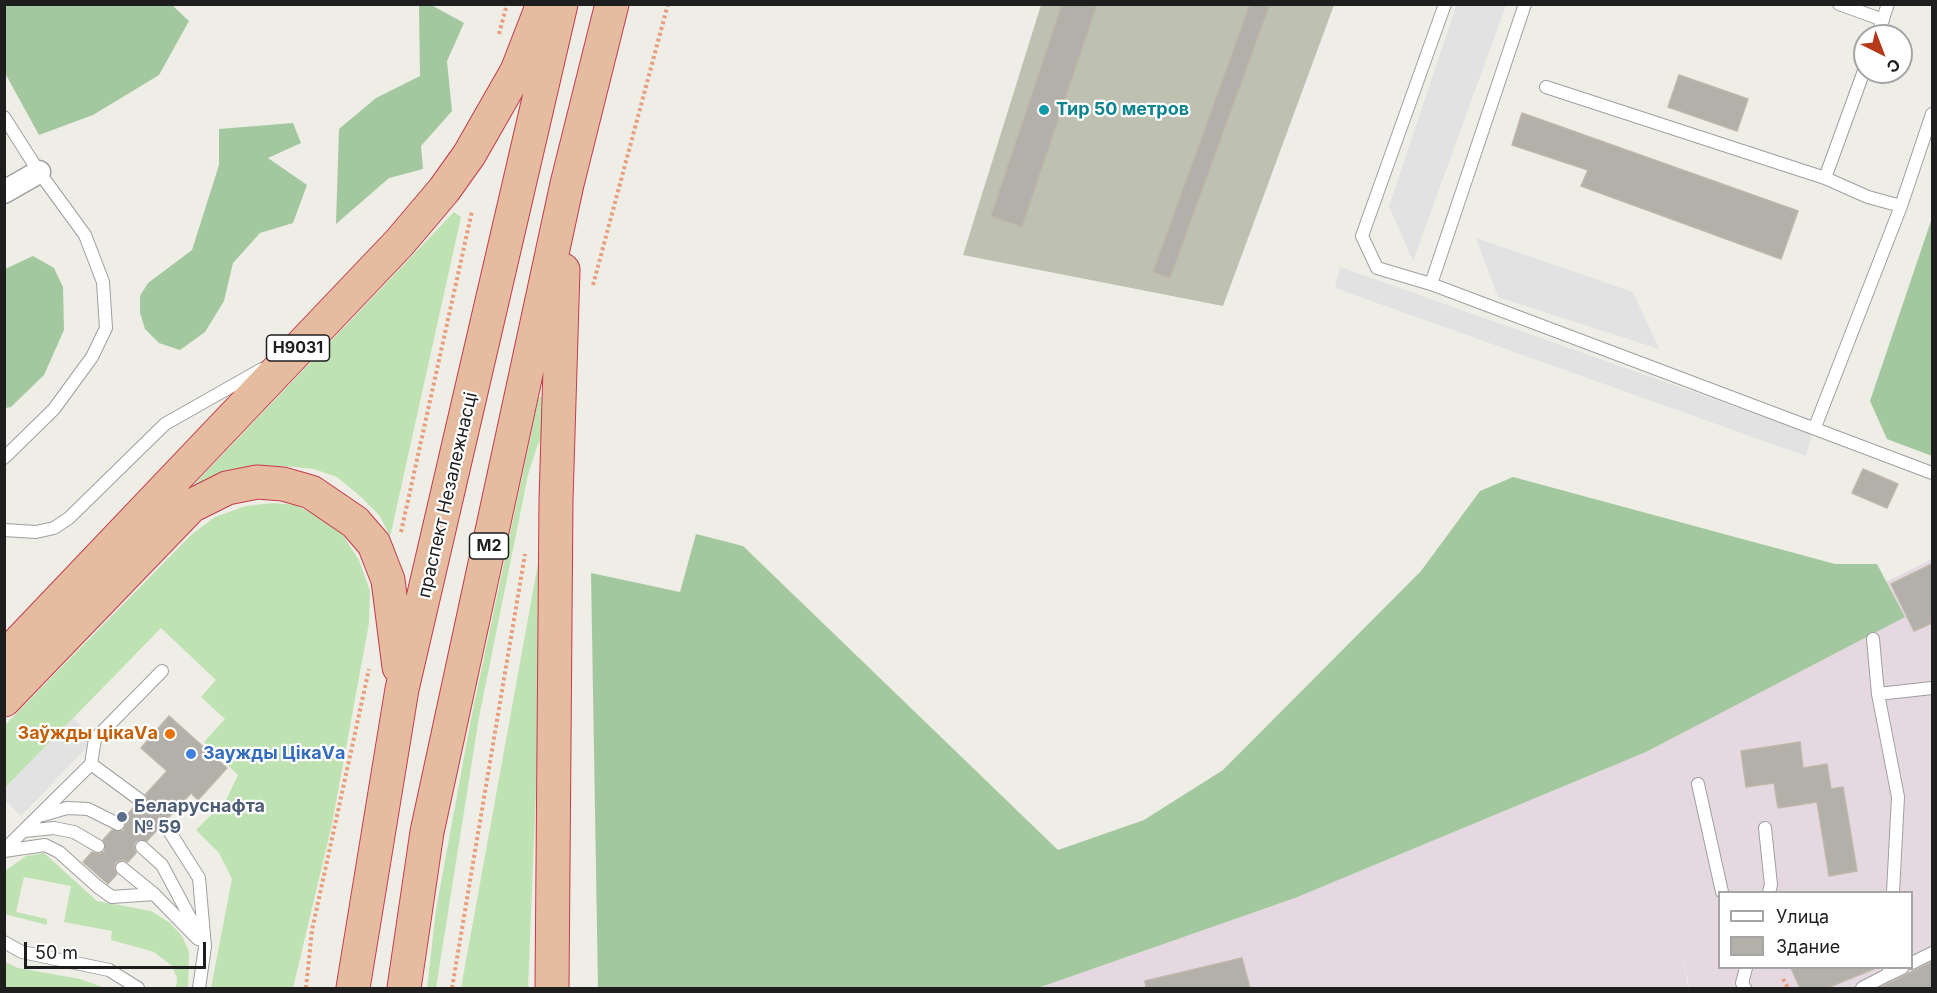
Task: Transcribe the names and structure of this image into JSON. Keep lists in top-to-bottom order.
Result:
{
  "streets": {
    "highway": ["Н9031", "праспект Незалежнасці", "М2"]
  },
  "places": [
    "Тир 50 метров",
    "Заўжды цікаVа",
    "Заужды ЦікаVа",
    "Беларуснафта № 59"
  ],
  "legend": ["Улица", "Здание"],
  "scale_bar": "50 m",
  "north": "bottom right"
}
